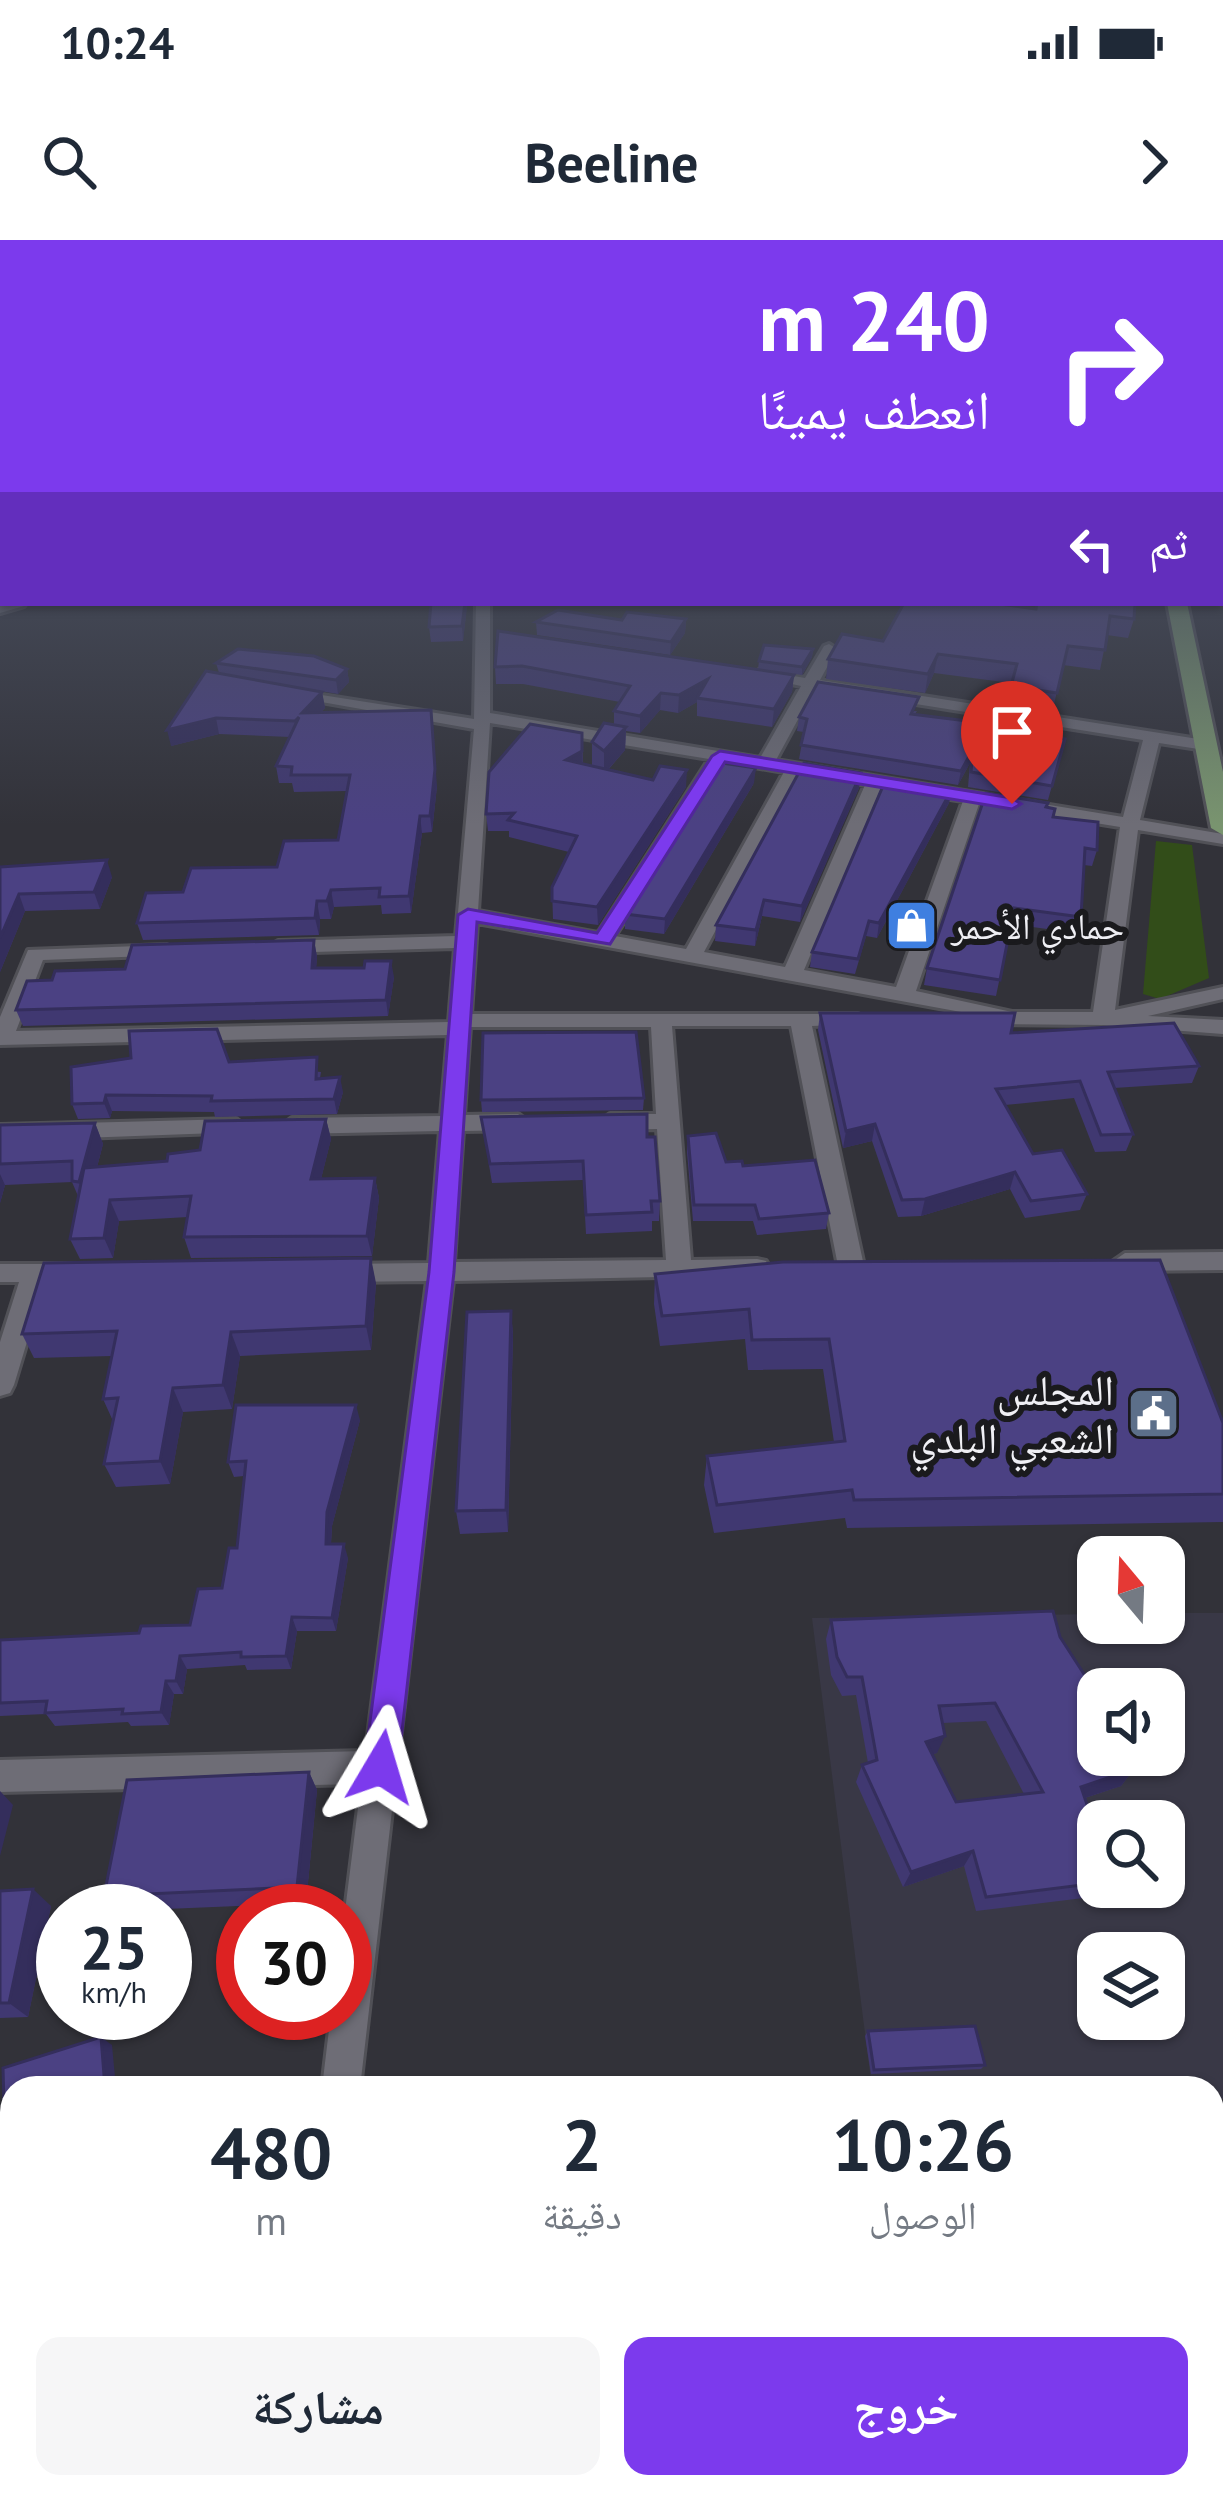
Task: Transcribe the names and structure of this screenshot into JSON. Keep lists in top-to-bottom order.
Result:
{
  "places": {
    "shop": ["حمادي الأحمر"],
    "public building": ["المجلس الشعبي البلدي"]
  },
  "north": "top",
  "page": {
    "status": "10:24",
    "header": "Beeline",
    "turn": ["240 m", "انعطف يمينًا"],
    "then": "ثم",
    "speed": "25 km/h",
    "limit": "30",
    "eta": [
      "10:26",
      "الوصول",
      "2",
      "دقيقة",
      "480",
      "m"
    ],
    "buttons": ["خروج", "مشاركة"]
  }
}
